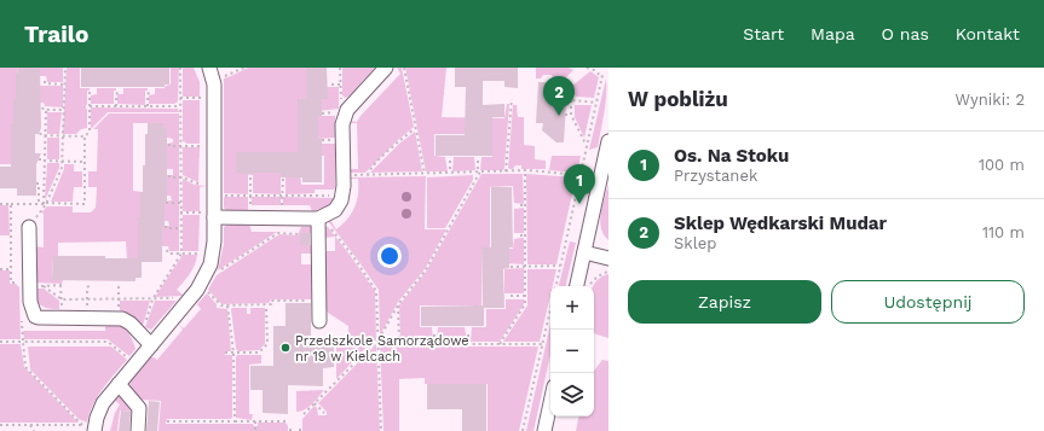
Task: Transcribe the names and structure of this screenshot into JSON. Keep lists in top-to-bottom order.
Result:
{
  "places": ["Przedszkole Samorządowe nr 19 w Kielcach"],
  "page": {
    "header": "Trailo",
    "nav": [
      "Start",
      "Mapa",
      "O nas",
      "Kontakt"
    ],
    "heading": ["W pobliżu", "Wyniki: 2"],
    "pins": ["2", "1"],
    "list": [
      {
        "mark": "1",
        "name": "Os. Na Stoku",
        "note": "Przystanek",
        "value": "100 m"
      },
      {
        "mark": "2",
        "name": "Sklep Wędkarski Mudar",
        "note": "Sklep",
        "value": "110 m"
      }
    ],
    "buttons": ["Zapisz", "Udostępnij"],
    "map_buttons": ["+", "−"]
  }
}
